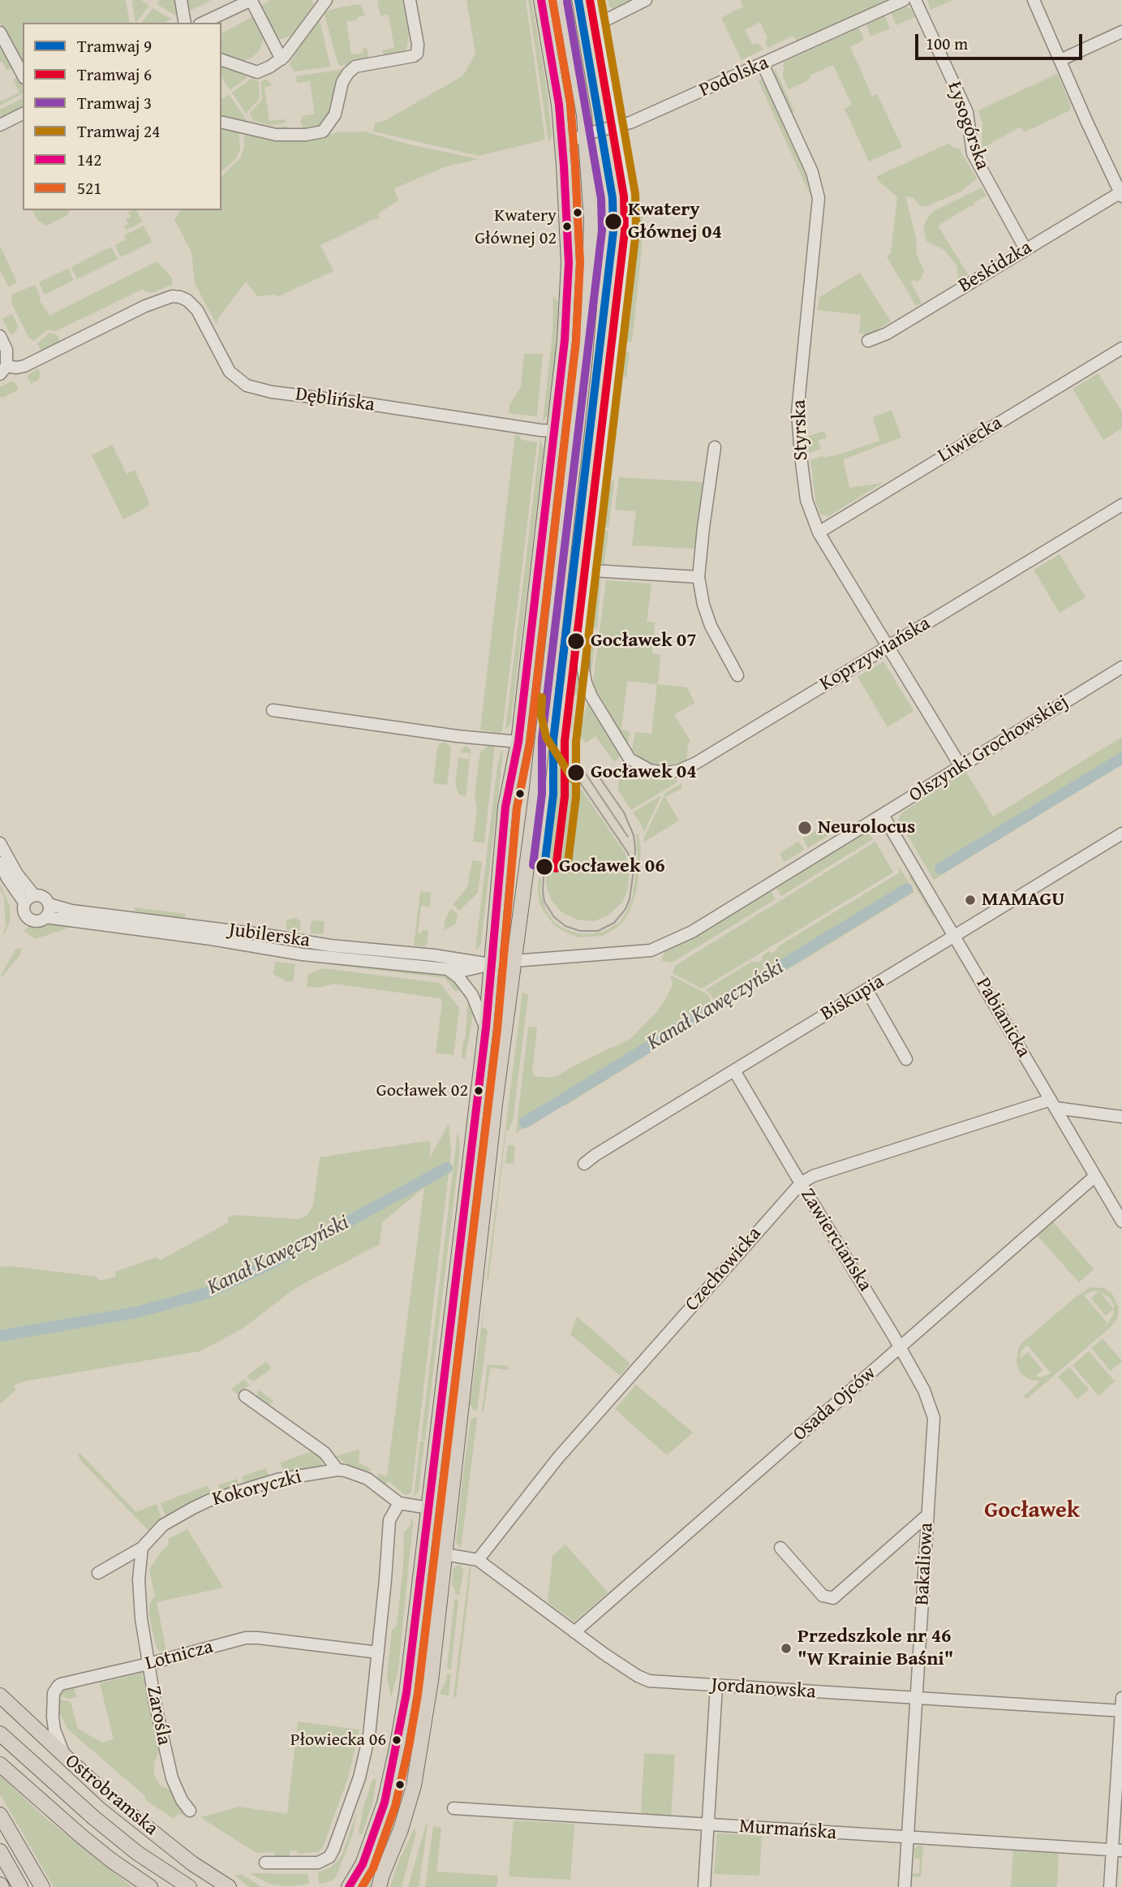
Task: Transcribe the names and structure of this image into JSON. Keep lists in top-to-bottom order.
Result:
{
  "streets": {
    "main road": ["Ostrobramska"],
    "street": [
      "Podolska",
      "Łysogórska",
      "Beskidzka",
      "Dęblińska",
      "Styrska",
      "Liwiecka",
      "Koprzywiańska",
      "Olszynki Grochowskiej",
      "Jubilerska",
      "Biskupia",
      "Pabianicka",
      "Zawierciańska",
      "Czechowicka",
      "Osada Ojców",
      "Kokoryczki",
      "Bakaliowa",
      "Lotnicza",
      "Jordanowska",
      "Zarośla",
      "Murmańska"
    ]
  },
  "crossings": [
    ["Podolska", "Styrska"],
    ["Łysogórska", "Beskidzka"],
    ["Styrska", "Liwiecka"],
    ["Styrska", "Koprzywiańska"],
    ["Styrska", "Olszynki Grochowskiej"],
    ["Olszynki Grochowskiej", "Jubilerska"],
    ["Olszynki Grochowskiej", "Pabianicka"],
    ["Biskupia", "Pabianicka"],
    ["Biskupia", "Zawierciańska"],
    ["Pabianicka", "Czechowicka"],
    ["Pabianicka", "Osada Ojców"],
    ["Zawierciańska", "Czechowicka"],
    ["Zawierciańska", "Osada Ojców"],
    ["Zawierciańska", "Bakaliowa"],
    ["Czechowicka", "Jordanowska"],
    ["Osada Ojców", "Jordanowska"],
    ["Kokoryczki", "Zarośla"],
    ["Bakaliowa", "Jordanowska"],
    ["Bakaliowa", "Murmańska"],
    ["Lotnicza", "Zarośla"],
    ["Lotnicza", "Ostrobramska"]
  ],
  "districts": ["Gocławek"],
  "water": ["Kanał Kawęczyński"],
  "places": [
    "Kwatery Głównej 04",
    "Kwatery Głównej 02",
    "Gocławek 07",
    "Gocławek 04",
    "Neurolocus",
    "Gocławek 06",
    "MAMAGU",
    "Gocławek 02",
    "Przedszkole nr 46 \"W Krainie Baśni\"",
    "Płowiecka 06"
  ],
  "lines": [
    "tram line 9",
    "tram line 6",
    "tram line 24",
    "transit line 142",
    "transit line 521",
    "tram line 3"
  ],
  "legend": [
    "Tramwaj 9",
    "Tramwaj 6",
    "Tramwaj 3",
    "Tramwaj 24",
    "142",
    "521"
  ],
  "scale_bar": "100 m"
}
